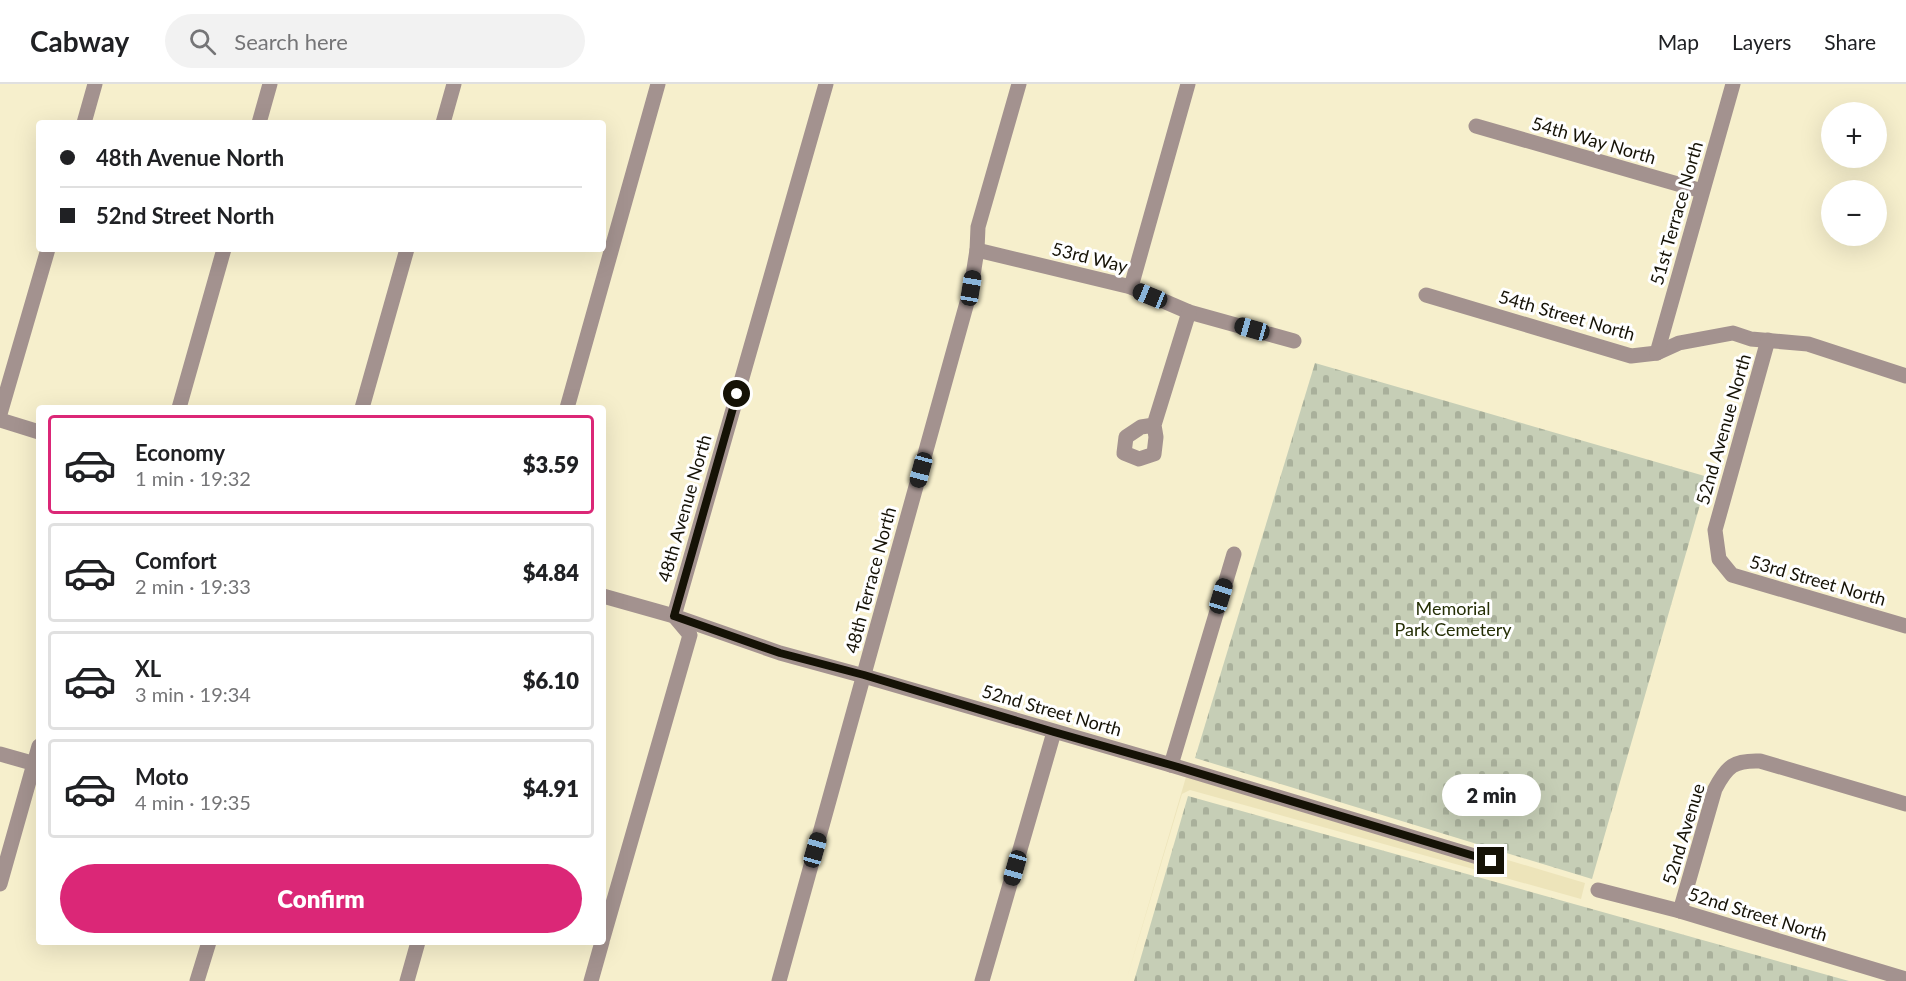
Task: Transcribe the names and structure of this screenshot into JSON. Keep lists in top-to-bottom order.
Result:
{
  "streets": {
    "street": [
      "54th Way North",
      "51st Terrace North",
      "53rd Way",
      "54th Street North",
      "52nd Avenue North",
      "48th Avenue North",
      "48th Terrace North",
      "53rd Street North",
      "52nd Street North",
      "52nd Avenue"
    ]
  },
  "crossings": [
    ["54th Way North", "51st Terrace North"],
    ["51st Terrace North", "54th Street North"],
    ["53rd Way", "48th Terrace North"],
    ["54th Street North", "52nd Avenue North"],
    ["52nd Avenue North", "53rd Street North"],
    ["48th Avenue North", "52nd Street North"],
    ["48th Terrace North", "52nd Street North"],
    ["52nd Street North", "52nd Avenue"]
  ],
  "parks": ["Memorial Park Cemetery"],
  "page": {
    "header": "Cabway",
    "search": "Search here",
    "nav": ["Map", "Layers", "Share"],
    "map_buttons": ["+", "−"],
    "banner": ["48th Avenue North", "52nd Street North"],
    "list": [
      {
        "name": "Economy",
        "note": "1 min · 19:32",
        "value": "$3.59"
      },
      {
        "name": "Comfort",
        "note": "2 min · 19:33",
        "value": "$4.84"
      },
      {
        "name": "XL",
        "note": "3 min · 19:34",
        "value": "$6.10"
      },
      {
        "name": "Moto",
        "note": "4 min · 19:35",
        "value": "$4.91"
      }
    ],
    "bubble": "2 min",
    "buttons": "Confirm"
  }
}
